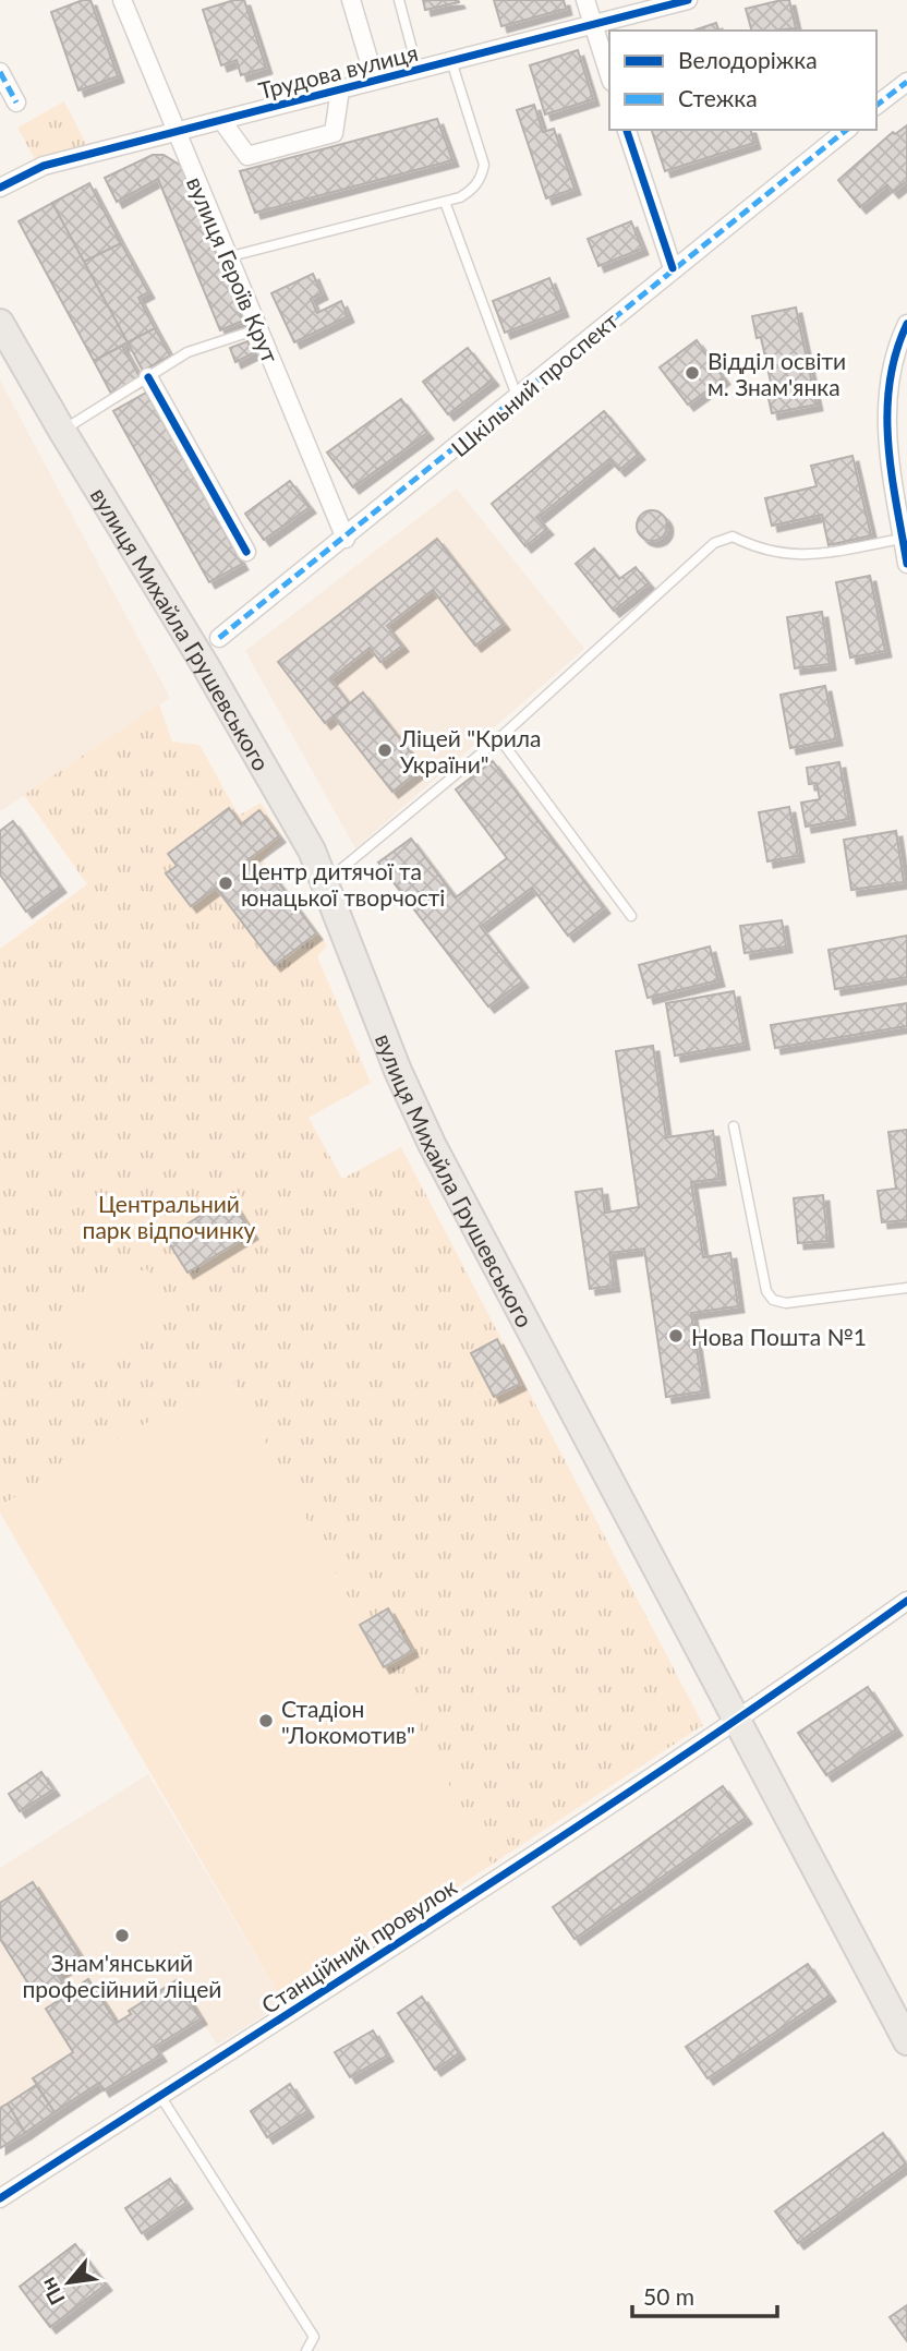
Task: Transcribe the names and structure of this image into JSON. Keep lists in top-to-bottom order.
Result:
{
  "streets": {
    "main road": ["вулиця Михайла Грушевського"],
    "street": [
      "Трудова вулиця",
      "вулиця Героїв Крут",
      "Шкільний проспект",
      "Станційний провулок"
    ]
  },
  "crossings": [
    ["Трудова вулиця", "вулиця Героїв Крут"],
    ["вулиця Героїв Крут", "Шкільний проспект"],
    ["вулиця Михайла Грушевського", "Станційний провулок"]
  ],
  "parks": ["Центральний парк відпочинку"],
  "places": [
    "Відділ освіти м. Знам'янка",
    "Ліцей \"Крила України\"",
    "Центр дитячої та юнацької творчості",
    "Нова Пошта №1",
    "Стадіон \"Локомотив\"",
    "Знам'янський професійний ліцей"
  ],
  "legend": ["Велодоріжка", "Стежка"],
  "scale_bar": "50 m",
  "north": "bottom left"
}
